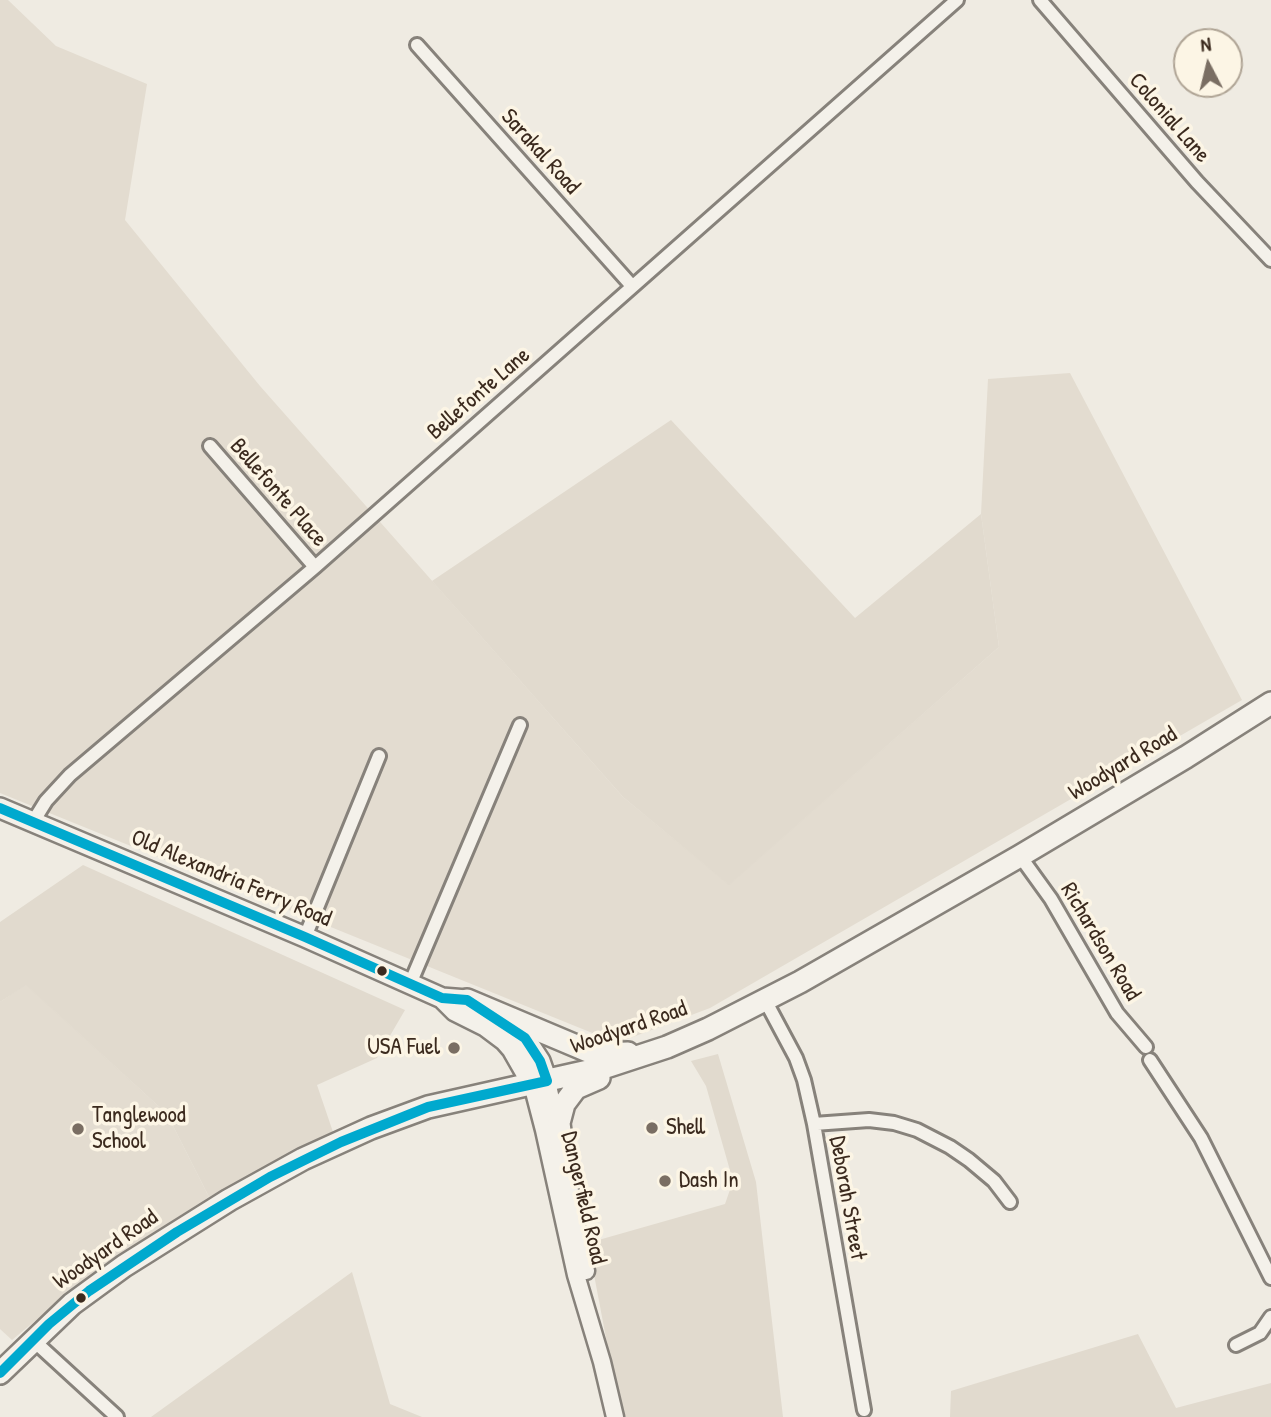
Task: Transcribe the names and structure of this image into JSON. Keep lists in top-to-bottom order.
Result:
{
  "streets": {
    "main road": ["Woodyard Road", "Old Alexandria Ferry Road"],
    "street": [
      "Colonial Lane",
      "Sarakal Road",
      "Bellefonte Lane",
      "Bellefonte Place",
      "Richardson Road",
      "Dangerfield Road",
      "Deborah Street"
    ]
  },
  "crossings": [
    ["Sarakal Road", "Bellefonte Lane"],
    ["Bellefonte Lane", "Bellefonte Place"],
    ["Bellefonte Lane", "Old Alexandria Ferry Road"],
    ["Woodyard Road", "Old Alexandria Ferry Road"],
    ["Woodyard Road", "Richardson Road"],
    ["Woodyard Road", "Dangerfield Road"],
    ["Woodyard Road", "Deborah Street"],
    ["Old Alexandria Ferry Road", "Dangerfield Road"]
  ],
  "places": [
    "USA Fuel",
    "Shell",
    "Tanglewood School",
    "Dash In"
  ],
  "north": "top"
}
